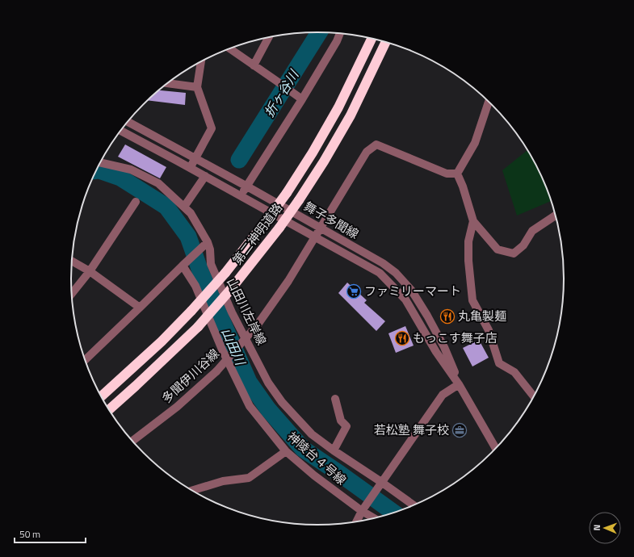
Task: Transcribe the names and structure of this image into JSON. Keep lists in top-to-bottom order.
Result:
{
  "streets": {
    "highway": ["第二神明道路"],
    "street": [
      "舞子多聞線",
      "山田川左岸線",
      "多聞伊川谷線",
      "神陵台４号線"
    ]
  },
  "crossings": [
    ["舞子多聞線", "多聞伊川谷線"]
  ],
  "water": ["折ヶ谷川", "山田川"],
  "places": {
    "supermarket": ["ファミリーマート"],
    "restaurant": ["丸亀製麺", "もっこす舞子店"],
    "office": ["若松塾 舞子校"]
  },
  "scale_bar": "50 m",
  "north": "left"
}
